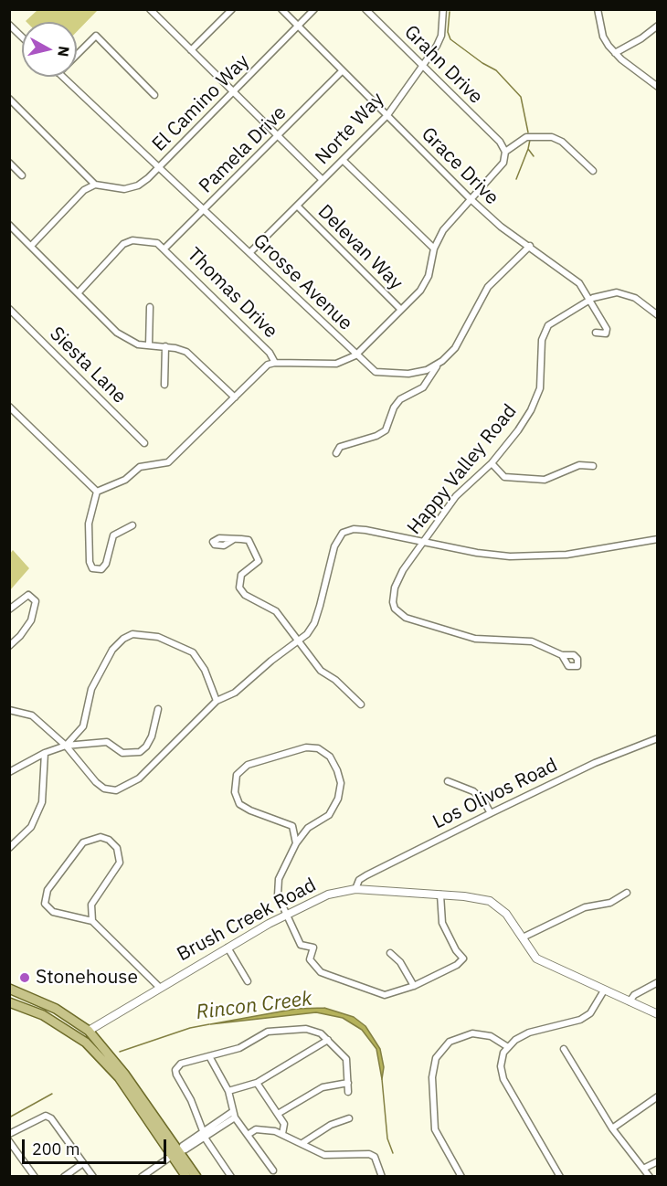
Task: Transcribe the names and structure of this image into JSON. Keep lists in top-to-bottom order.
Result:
{
  "streets": {
    "street": [
      "Grahn Drive",
      "El Camino Way",
      "Norte Way",
      "Pamela Drive",
      "Grace Drive",
      "Delevan Way",
      "Grosse Avenue",
      "Thomas Drive",
      "Siesta Lane",
      "Happy Valley Road",
      "Los Olivos Road",
      "Brush Creek Road"
    ]
  },
  "crossings": [
    ["Grahn Drive", "Norte Way"],
    ["El Camino Way", "Grace Drive"],
    ["El Camino Way", "Grosse Avenue"],
    ["Norte Way", "Grace Drive"],
    ["Norte Way", "Delevan Way"],
    ["Norte Way", "Grosse Avenue"],
    ["Pamela Drive", "Grace Drive"],
    ["Pamela Drive", "Grosse Avenue"],
    ["Pamela Drive", "Thomas Drive"],
    ["Grace Drive", "Grosse Avenue"],
    ["Grace Drive", "Happy Valley Road"],
    ["Los Olivos Road", "Brush Creek Road"]
  ],
  "water": ["Rincon Creek"],
  "places": ["Stonehouse"],
  "scale_bar": "200 m",
  "north": "right"
}
